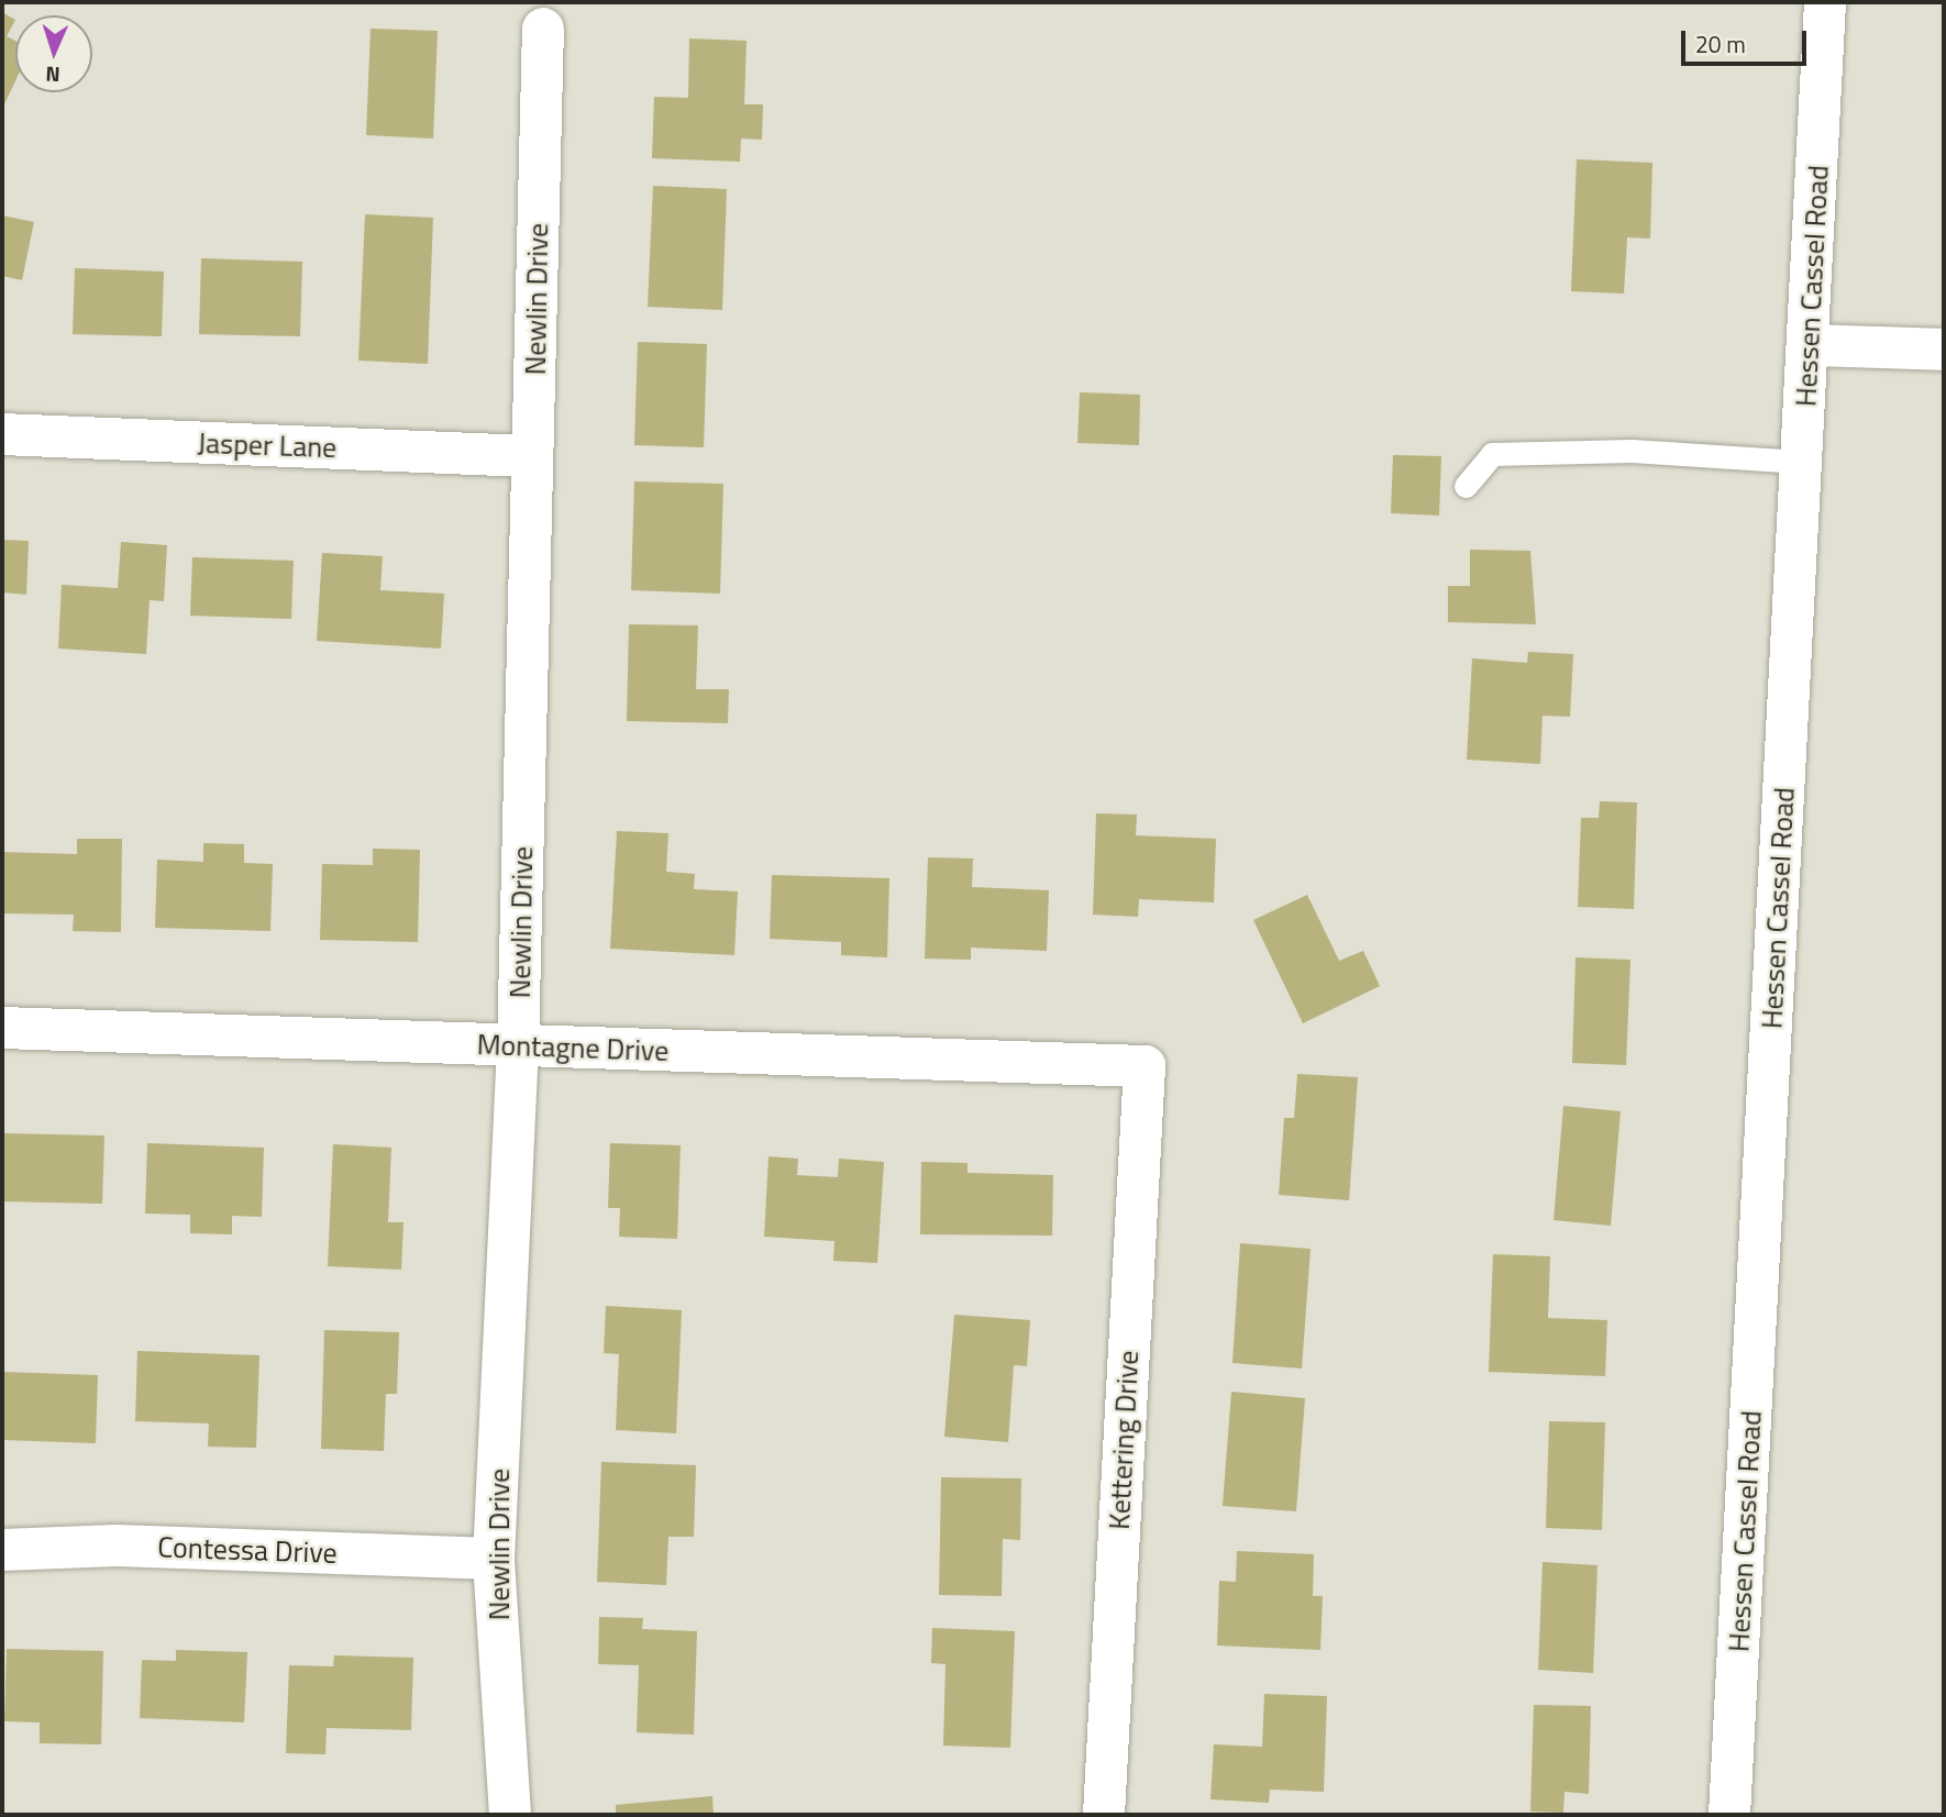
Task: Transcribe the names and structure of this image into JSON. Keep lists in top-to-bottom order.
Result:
{
  "streets": {
    "street": [
      "Hessen Cassel Road",
      "Newlin Drive",
      "Jasper Lane",
      "Montagne Drive",
      "Kettering Drive",
      "Contessa Drive"
    ]
  },
  "crossings": [
    ["Newlin Drive", "Jasper Lane"],
    ["Newlin Drive", "Montagne Drive"],
    ["Newlin Drive", "Contessa Drive"],
    ["Montagne Drive", "Kettering Drive"]
  ],
  "scale_bar": "20 m",
  "north": "bottom"
}
